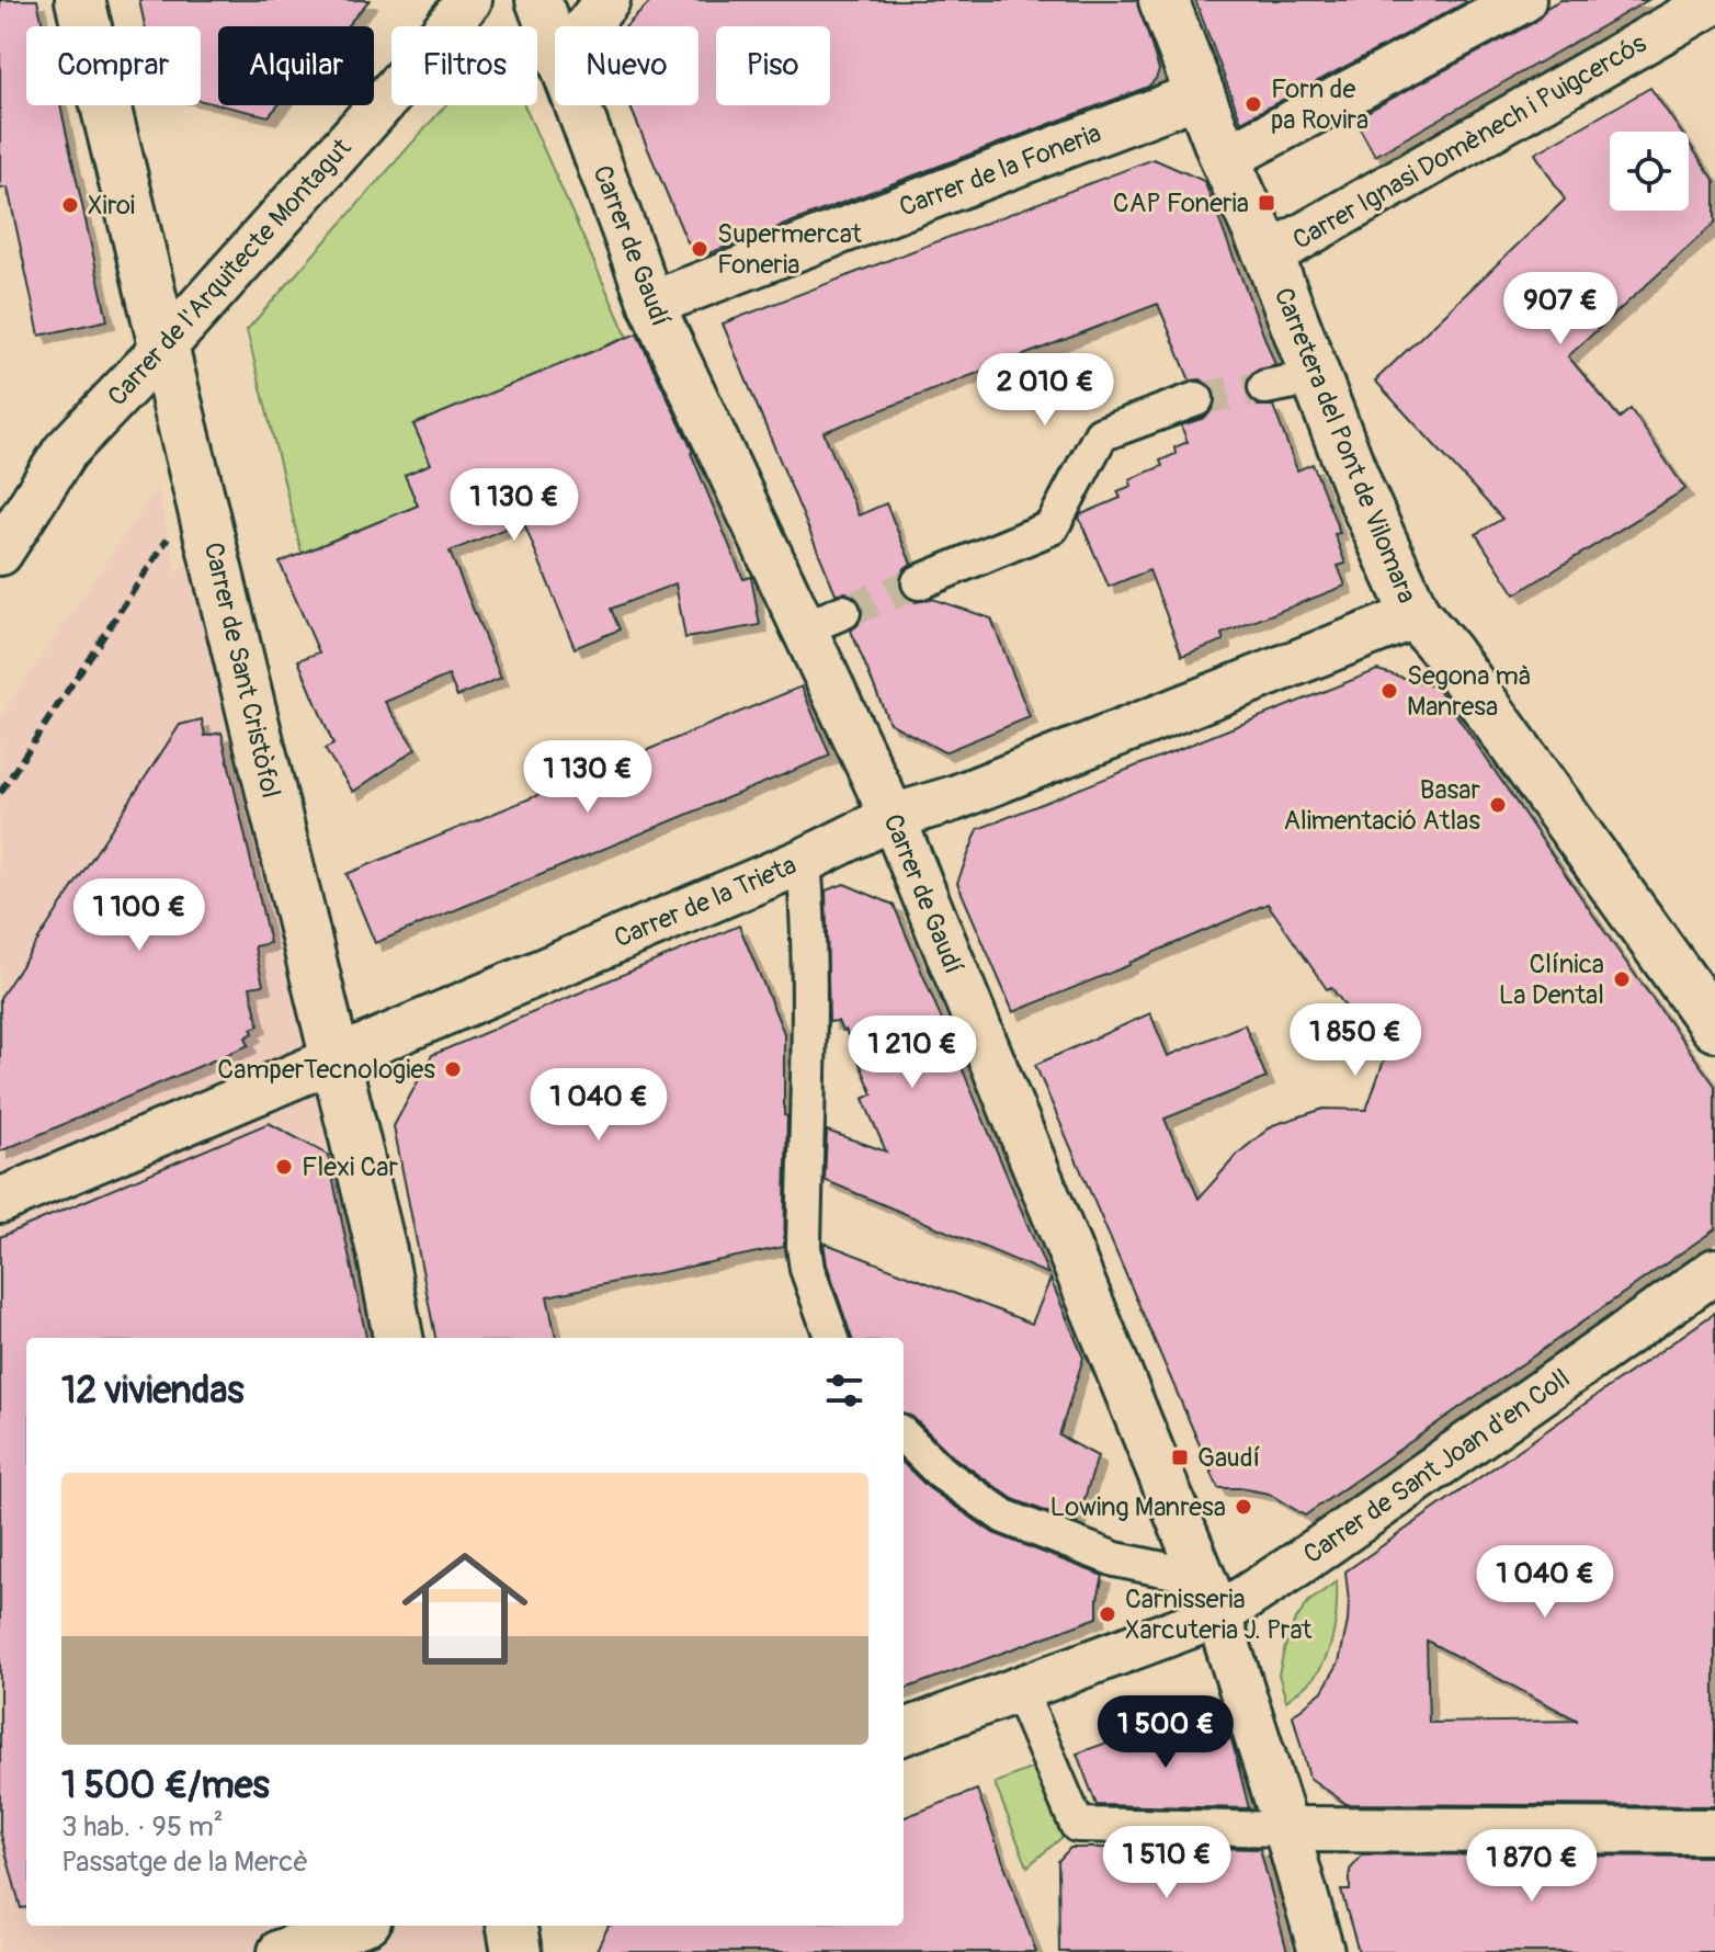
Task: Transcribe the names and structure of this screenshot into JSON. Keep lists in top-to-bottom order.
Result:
{
  "streets": {
    "street": [
      "Carrer Ignasi Domènech i Puigcercós",
      "Carrer de la Foneria",
      "Carrer de Gaudí",
      "Carrer de l'Arquitecte Montagut",
      "Carretera del Pont de Vilomara",
      "Carrer de Sant Cristòfol",
      "Carrer de la Trieta",
      "Carrer de Sant Joan d'en Coll"
    ]
  },
  "crossings": [
    ["Carrer Ignasi Domènech i Puigcercós", "Carretera del Pont de Vilomara"],
    ["Carrer de la Foneria", "Carrer de Gaudí"],
    ["Carrer de la Foneria", "Carretera del Pont de Vilomara"],
    ["Carrer de Gaudí", "Carrer de la Trieta"],
    ["Carrer de Gaudí", "Carrer de Sant Joan d'en Coll"],
    ["Carrer de l'Arquitecte Montagut", "Carrer de Sant Cristòfol"],
    ["Carretera del Pont de Vilomara", "Carrer de la Trieta"],
    ["Carrer de Sant Cristòfol", "Carrer de la Trieta"]
  ],
  "places": {
    "other": [
      "Forn de pa Rovira",
      "Xiroi",
      "Supermercat Foneria",
      "Segona mà Manresa",
      "Basar Alimentació Atlas",
      "Clínica La Dental",
      "CamperTecnologies",
      "Flexi Car",
      "Lowing Manresa",
      "Carnisseria Xarcuteria J. Prat"
    ],
    "transit": ["CAP Foneria", "Gaudí"]
  },
  "page": {
    "chip": [
      "Comprar",
      "Alquilar",
      "Filtros",
      "Nuevo",
      "Piso"
    ],
    "price": [
      "907 €",
      "2 010 €",
      "1 130 €",
      "1 130 €",
      "1 100 €",
      "1 850 €",
      "1 210 €",
      "1 040 €",
      "1 040 €",
      "1 500 €",
      "1 510 €",
      "1 870 €"
    ],
    "heading": "12 viviendas",
    "list": [
      {
        "name": "1 500 €/mes",
        "note": "3 hab. · 95 m² · Passatge de la Mercè"
      }
    ]
  }
}
